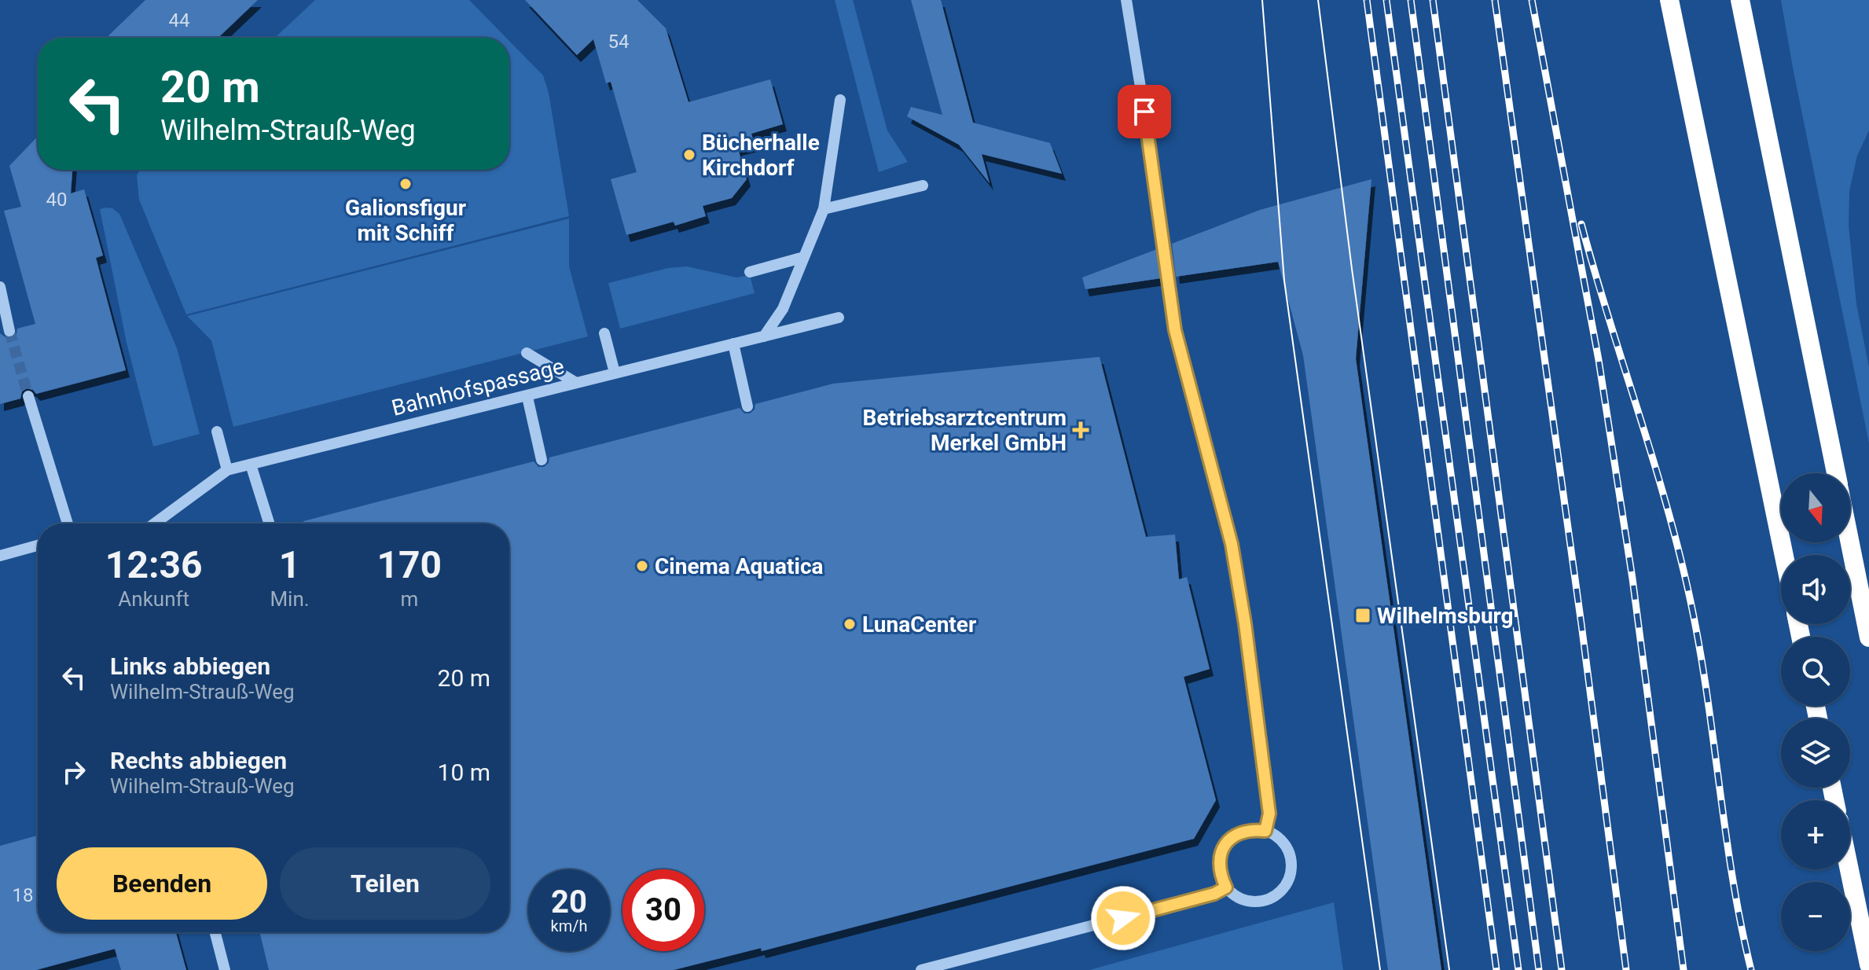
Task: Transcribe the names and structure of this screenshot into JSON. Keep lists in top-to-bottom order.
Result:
{
  "streets": {
    "street": ["Bahnhofspassage"]
  },
  "places": {
    "other": [
      "Bücherhalle Kirchdorf",
      "Galionsfigur mit Schiff",
      "Cinema Aquatica",
      "LunaCenter"
    ],
    "health": ["Betriebsarztcentrum Merkel GmbH"],
    "transit": ["Wilhelmsburg"]
  },
  "house_numbers": [
    "44",
    "54",
    "40",
    "18"
  ],
  "north": "bottom",
  "page": {
    "turn": ["20 m", "Wilhelm-Strauß-Weg"],
    "map_buttons": ["+", "−"],
    "eta": [
      "12:36",
      "Ankunft",
      "1",
      "Min.",
      "170",
      "m"
    ],
    "list": [
      {
        "name": "Links abbiegen",
        "note": "Wilhelm-Strauß-Weg",
        "value": "20 m"
      },
      {
        "name": "Rechts abbiegen",
        "note": "Wilhelm-Strauß-Weg",
        "value": "10 m"
      }
    ],
    "buttons": ["Beenden", "Teilen"],
    "speed": "20 km/h",
    "limit": "30"
  }
}
